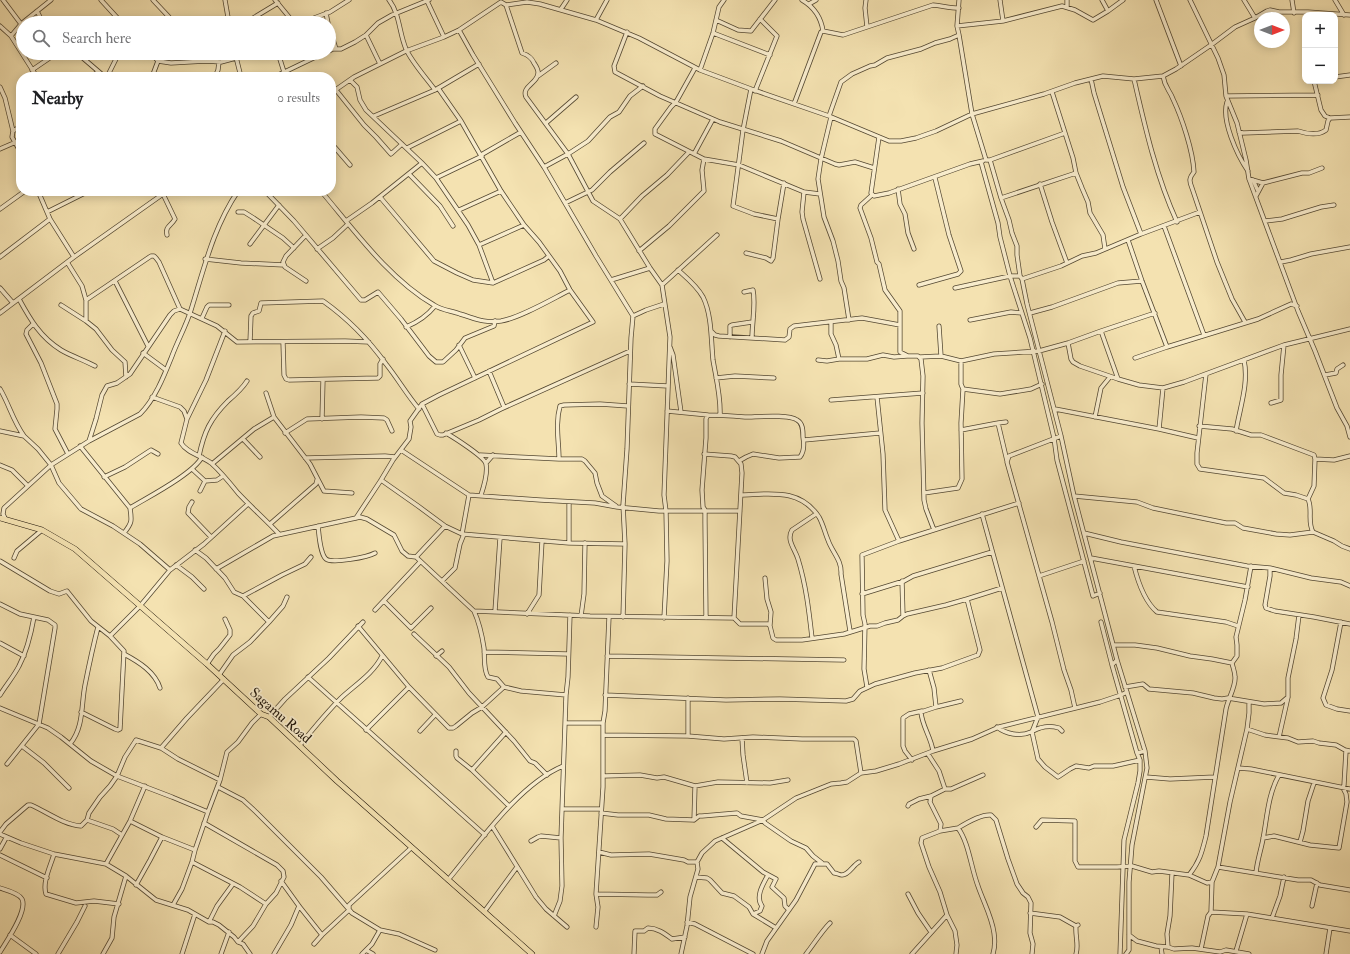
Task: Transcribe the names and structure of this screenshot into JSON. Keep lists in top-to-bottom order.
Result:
{
  "streets": {
    "highway": ["Sagamu Road"]
  },
  "north": "right",
  "page": {
    "map_buttons": ["+", "−"],
    "search": "Search here",
    "heading": ["Nearby", "0 results"]
  }
}
